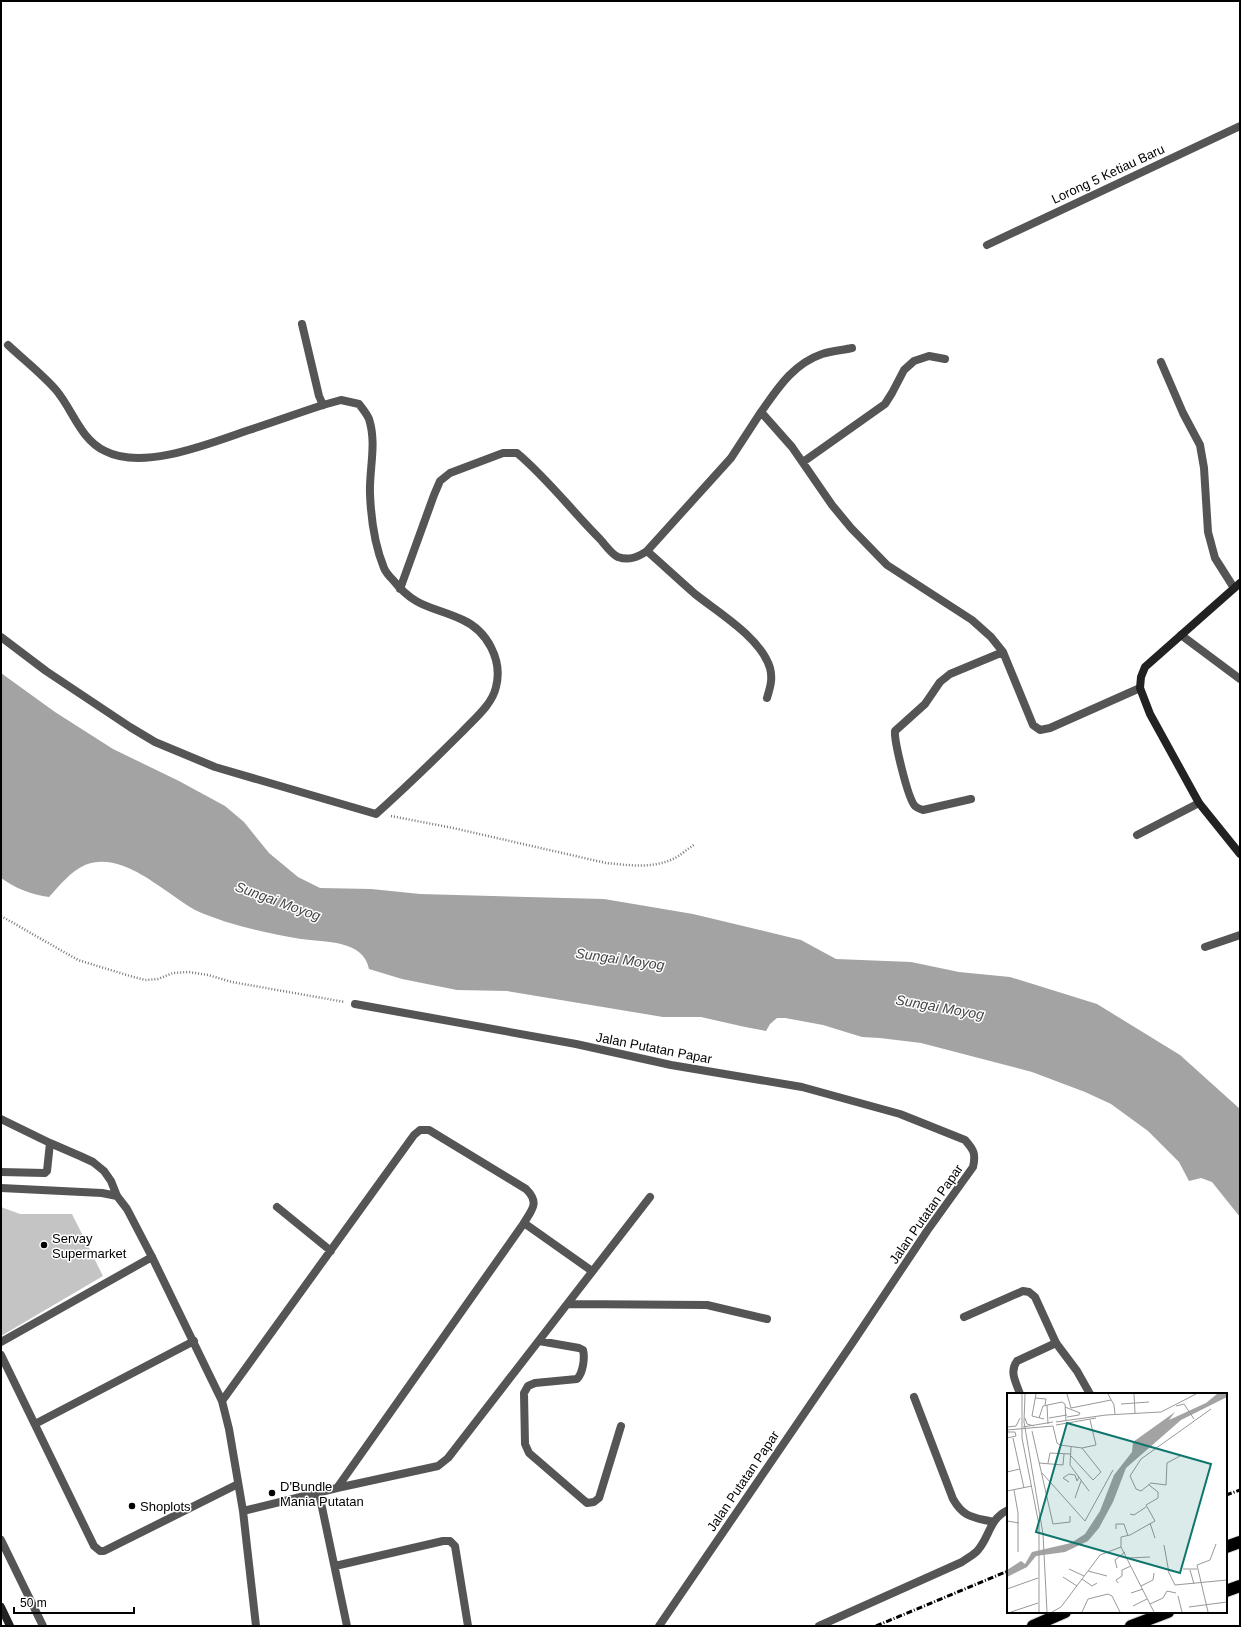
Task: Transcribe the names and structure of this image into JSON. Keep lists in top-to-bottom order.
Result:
{
  "streets": {
    "street": ["Lorong 5 Ketiau Baru", "Jalan Putatan Papar"]
  },
  "water": ["Sungai Moyog"],
  "places": ["Servay Supermarket", "D'Bundle Mania Putatan", "Shoplots"],
  "scale_bar": "50 m"
}
